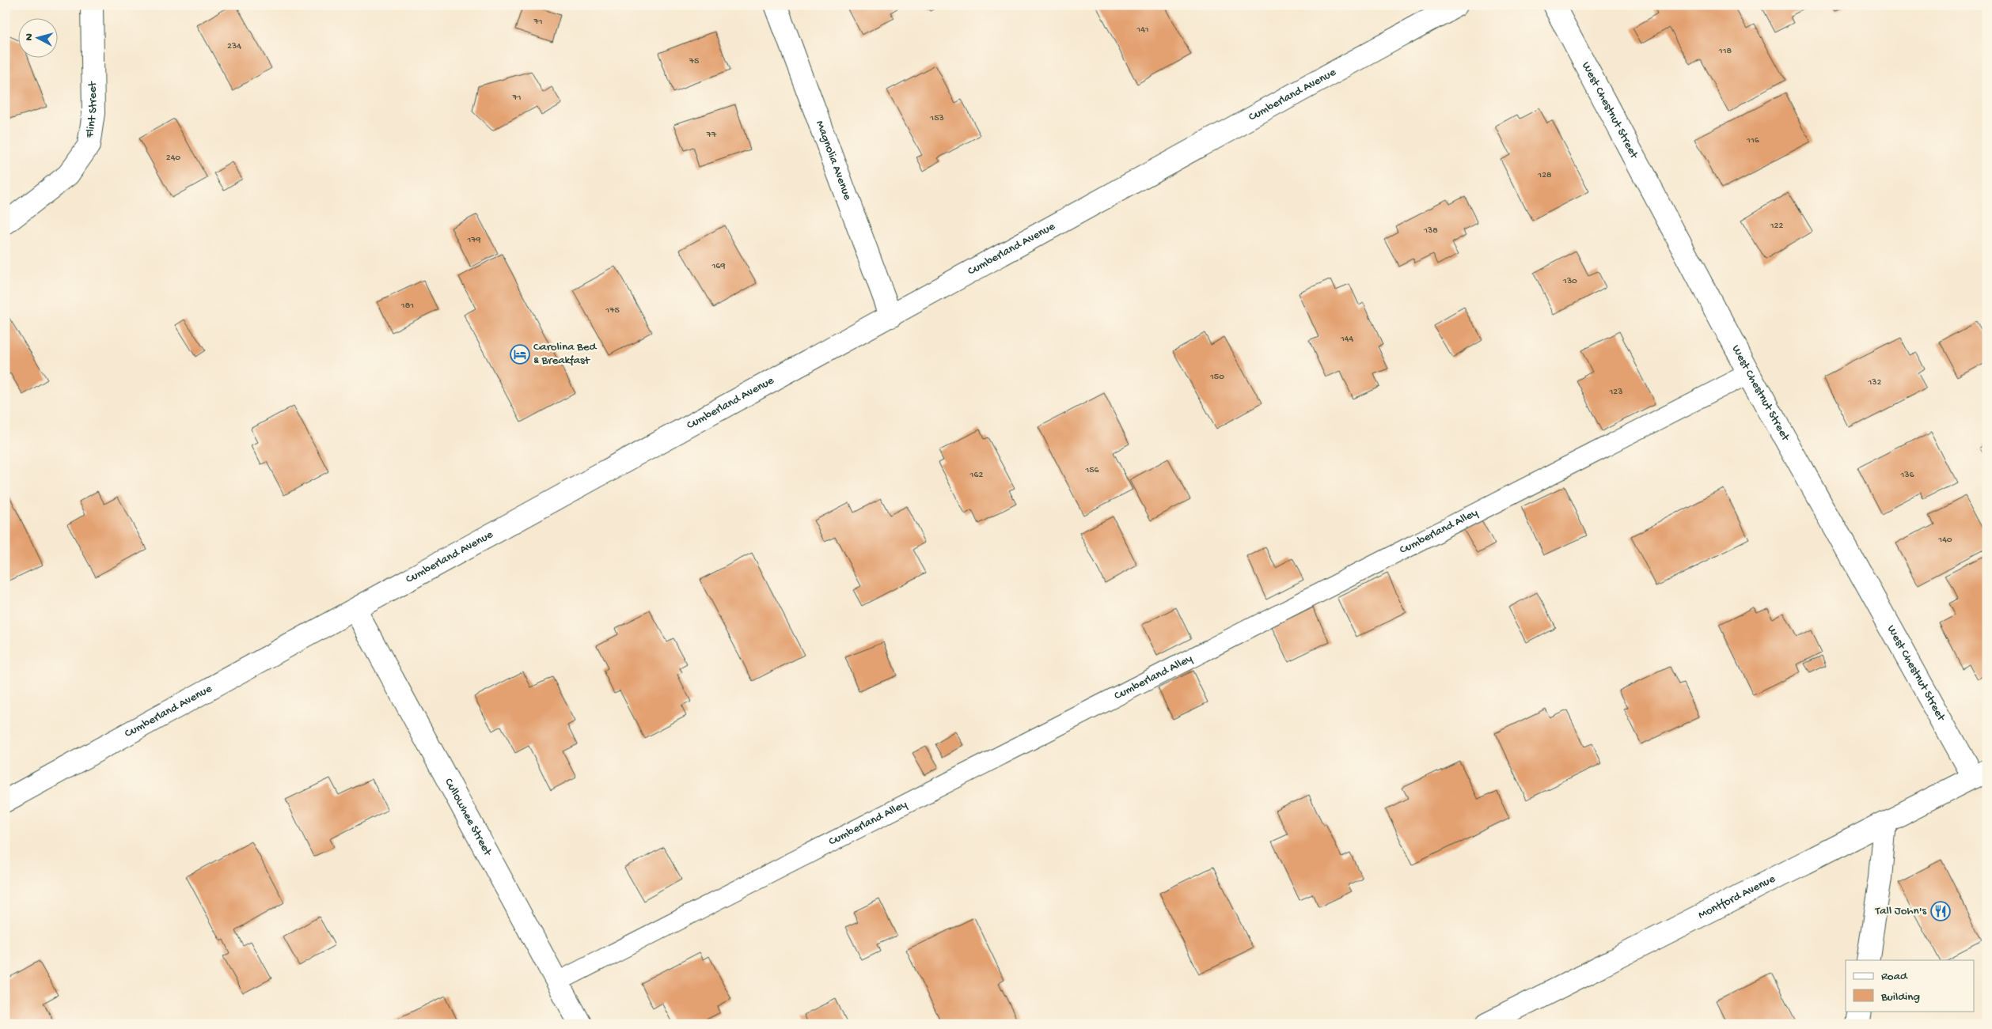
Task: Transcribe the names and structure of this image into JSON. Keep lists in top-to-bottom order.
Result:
{
  "streets": {
    "street": [
      "Cumberland Avenue",
      "Flint Street",
      "West Chestnut Street",
      "Magnolia Avenue",
      "Cullowhee Street",
      "Montford Avenue"
    ],
    "lane": ["Cumberland Alley"]
  },
  "crossings": [
    ["Cumberland Avenue", "Magnolia Avenue"],
    ["Cumberland Avenue", "Cullowhee Street"],
    ["West Chestnut Street", "Cumberland Alley"],
    ["West Chestnut Street", "Montford Avenue"],
    ["Cumberland Alley", "Cullowhee Street"]
  ],
  "places": {
    "hotel": ["Carolina Bed & Breakfast"],
    "restaurant": ["Tall John's"]
  },
  "house_numbers": [
    "71",
    "141",
    "234",
    "118",
    "75",
    "71",
    "153",
    "77",
    "116",
    "240",
    "128",
    "122",
    "138",
    "179",
    "169",
    "130",
    "181",
    "175",
    "144",
    "150",
    "132",
    "123",
    "156",
    "162",
    "136",
    "140"
  ],
  "legend": ["Road", "Building"],
  "north": "left"
}
